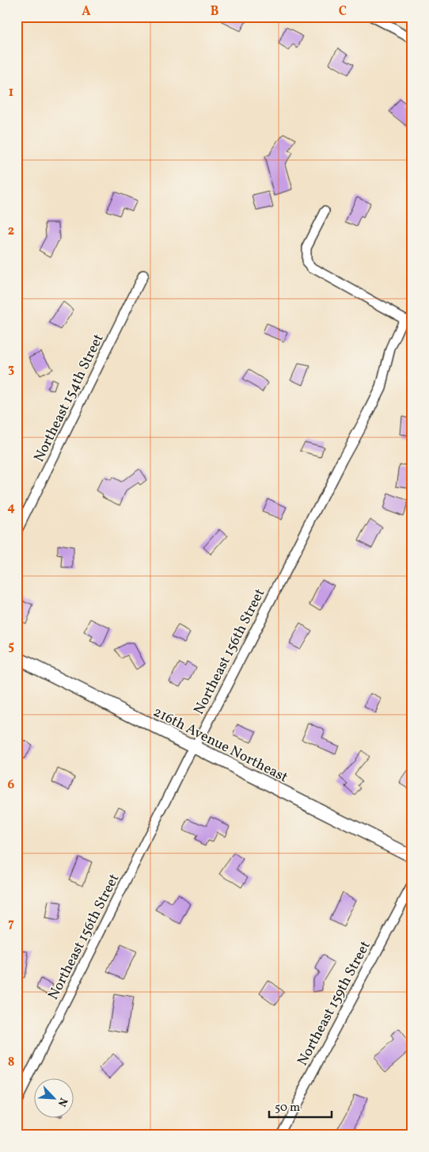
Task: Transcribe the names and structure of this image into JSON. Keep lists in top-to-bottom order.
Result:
{
  "streets": {
    "street": [
      "Northeast 154th Street",
      "Northeast 156th Street",
      "216th Avenue Northeast",
      "Northeast 159th Street"
    ]
  },
  "crossings": [
    ["Northeast 156th Street", "216th Avenue Northeast"]
  ],
  "scale_bar": "50 m",
  "north": "bottom right",
  "grid": {
    "columns": ["A", "B", "C"],
    "rows": [
      "1",
      "2",
      "3",
      "4",
      "5",
      "6",
      "7",
      "8"
    ]
  }
}
